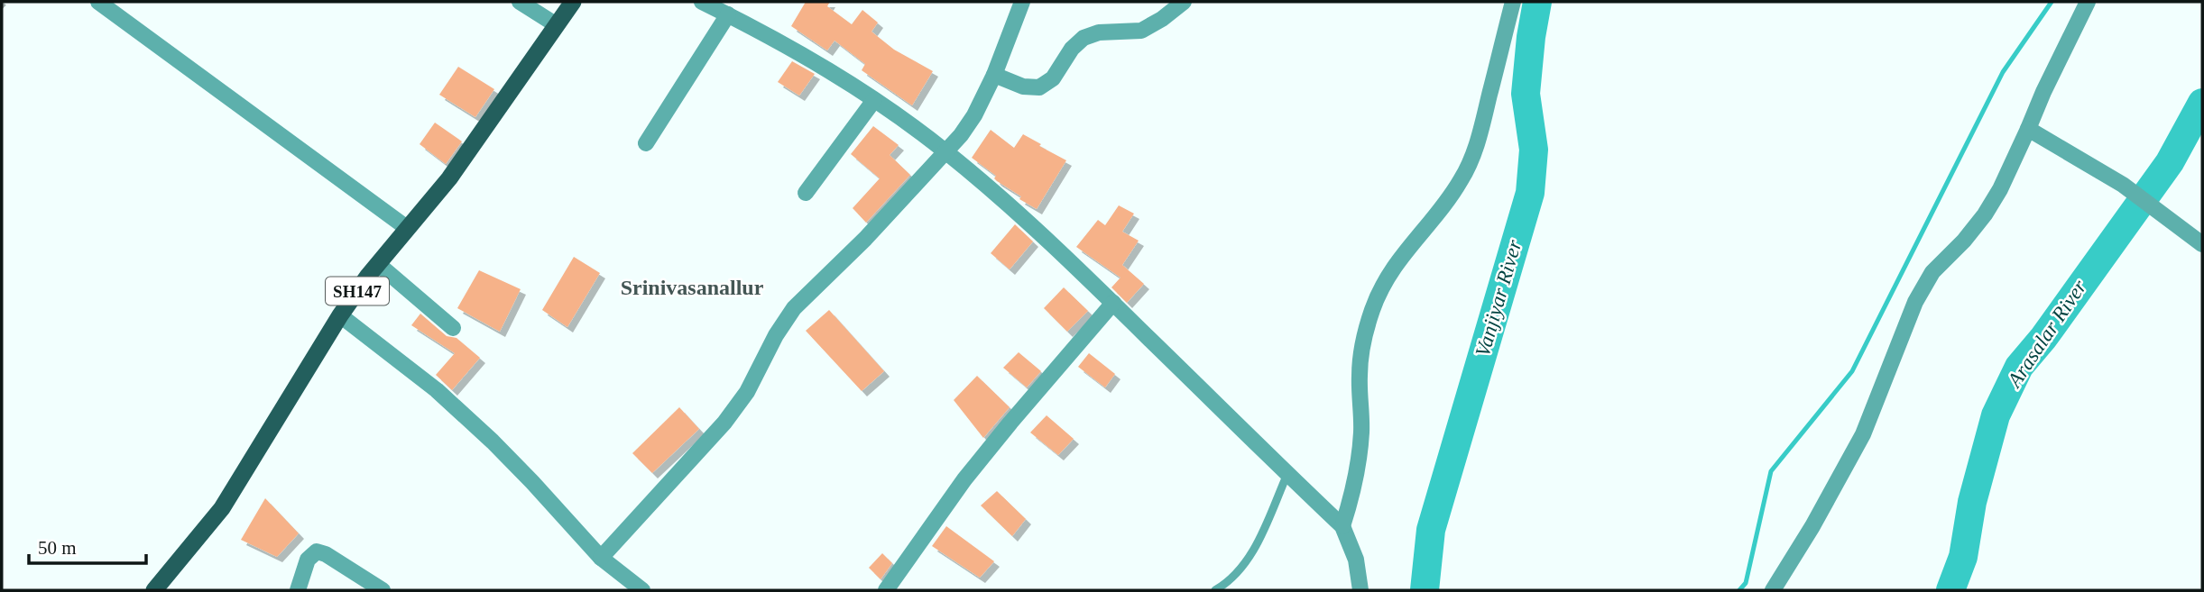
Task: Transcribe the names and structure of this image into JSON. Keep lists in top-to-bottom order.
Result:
{
  "streets": {
    "main road": ["SH147"]
  },
  "districts": ["Srinivasanallur"],
  "water": ["Vanjiyar River", "Arasalar River"],
  "scale_bar": "50 m"
}
